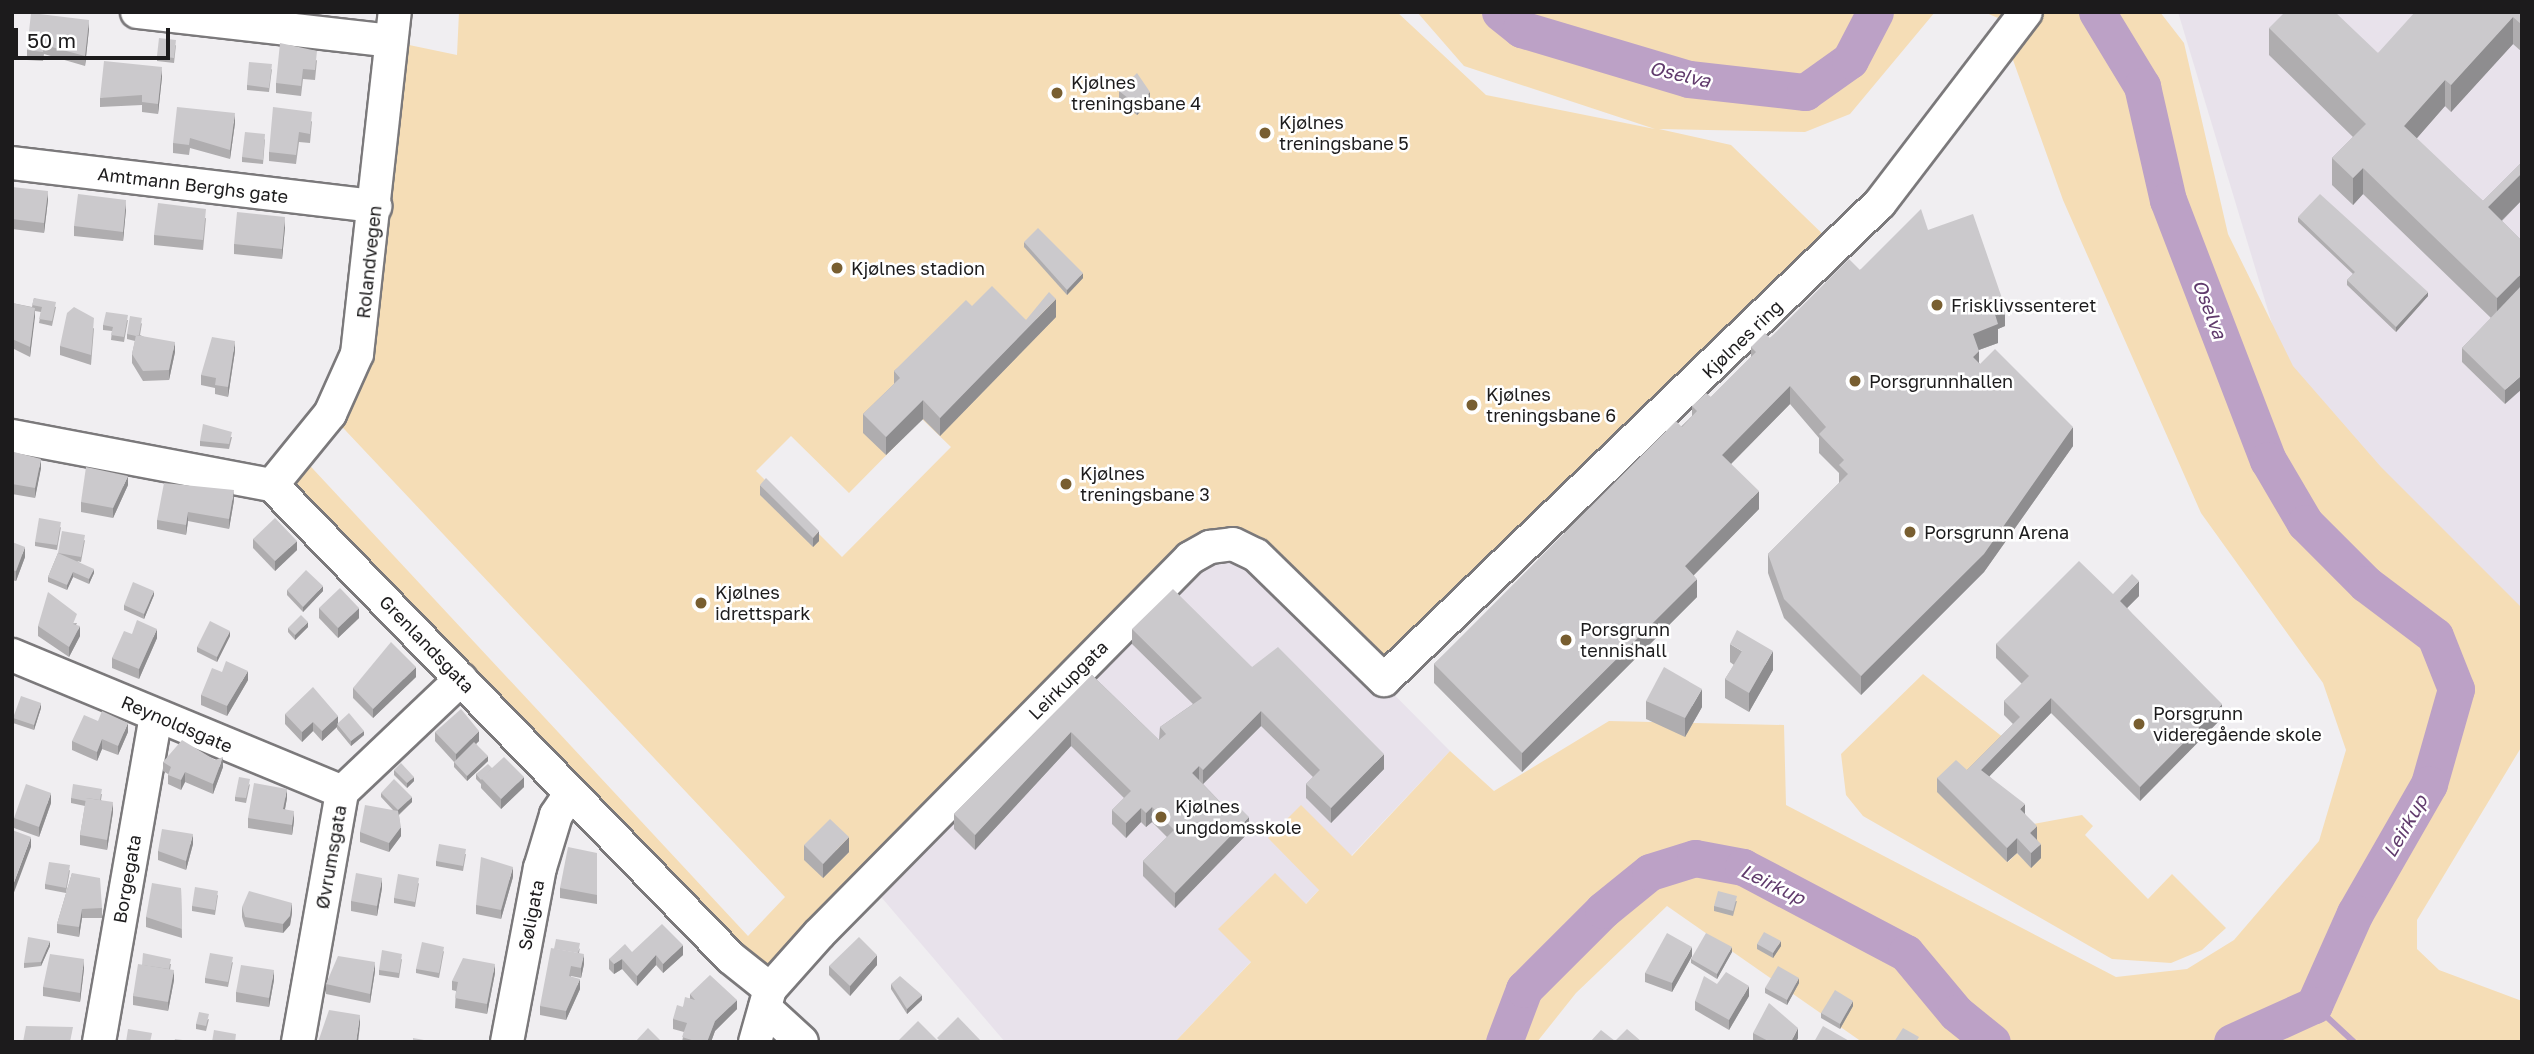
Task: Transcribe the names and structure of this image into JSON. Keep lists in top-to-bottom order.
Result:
{
  "streets": {
    "street": [
      "Amtmann Berghs gate",
      "Rolandvegen",
      "Kjølnes ring",
      "Grenlandsgata",
      "Leirkupgata",
      "Reynoldsgate",
      "Øvrumsgata",
      "Borgegata",
      "Søligata"
    ]
  },
  "crossings": [
    ["Amtmann Berghs gate", "Rolandvegen"],
    ["Rolandvegen", "Grenlandsgata"],
    ["Kjølnes ring", "Leirkupgata"],
    ["Grenlandsgata", "Leirkupgata"],
    ["Grenlandsgata", "Øvrumsgata"],
    ["Grenlandsgata", "Søligata"],
    ["Reynoldsgate", "Øvrumsgata"],
    ["Reynoldsgate", "Borgegata"]
  ],
  "water": ["Oselva", "Leirkup"],
  "places": [
    "Kjølnes treningsbane 4",
    "Kjølnes treningsbane 5",
    "Kjølnes stadion",
    "Frisklivssenteret",
    "Porsgrunnhallen",
    "Kjølnes treningsbane 6",
    "Kjølnes treningsbane 3",
    "Porsgrunn Arena",
    "Kjølnes idrettspark",
    "Porsgrunn tennishall",
    "Porsgrunn videregående skole",
    "Kjølnes ungdomsskole"
  ],
  "scale_bar": "50 m"
}
